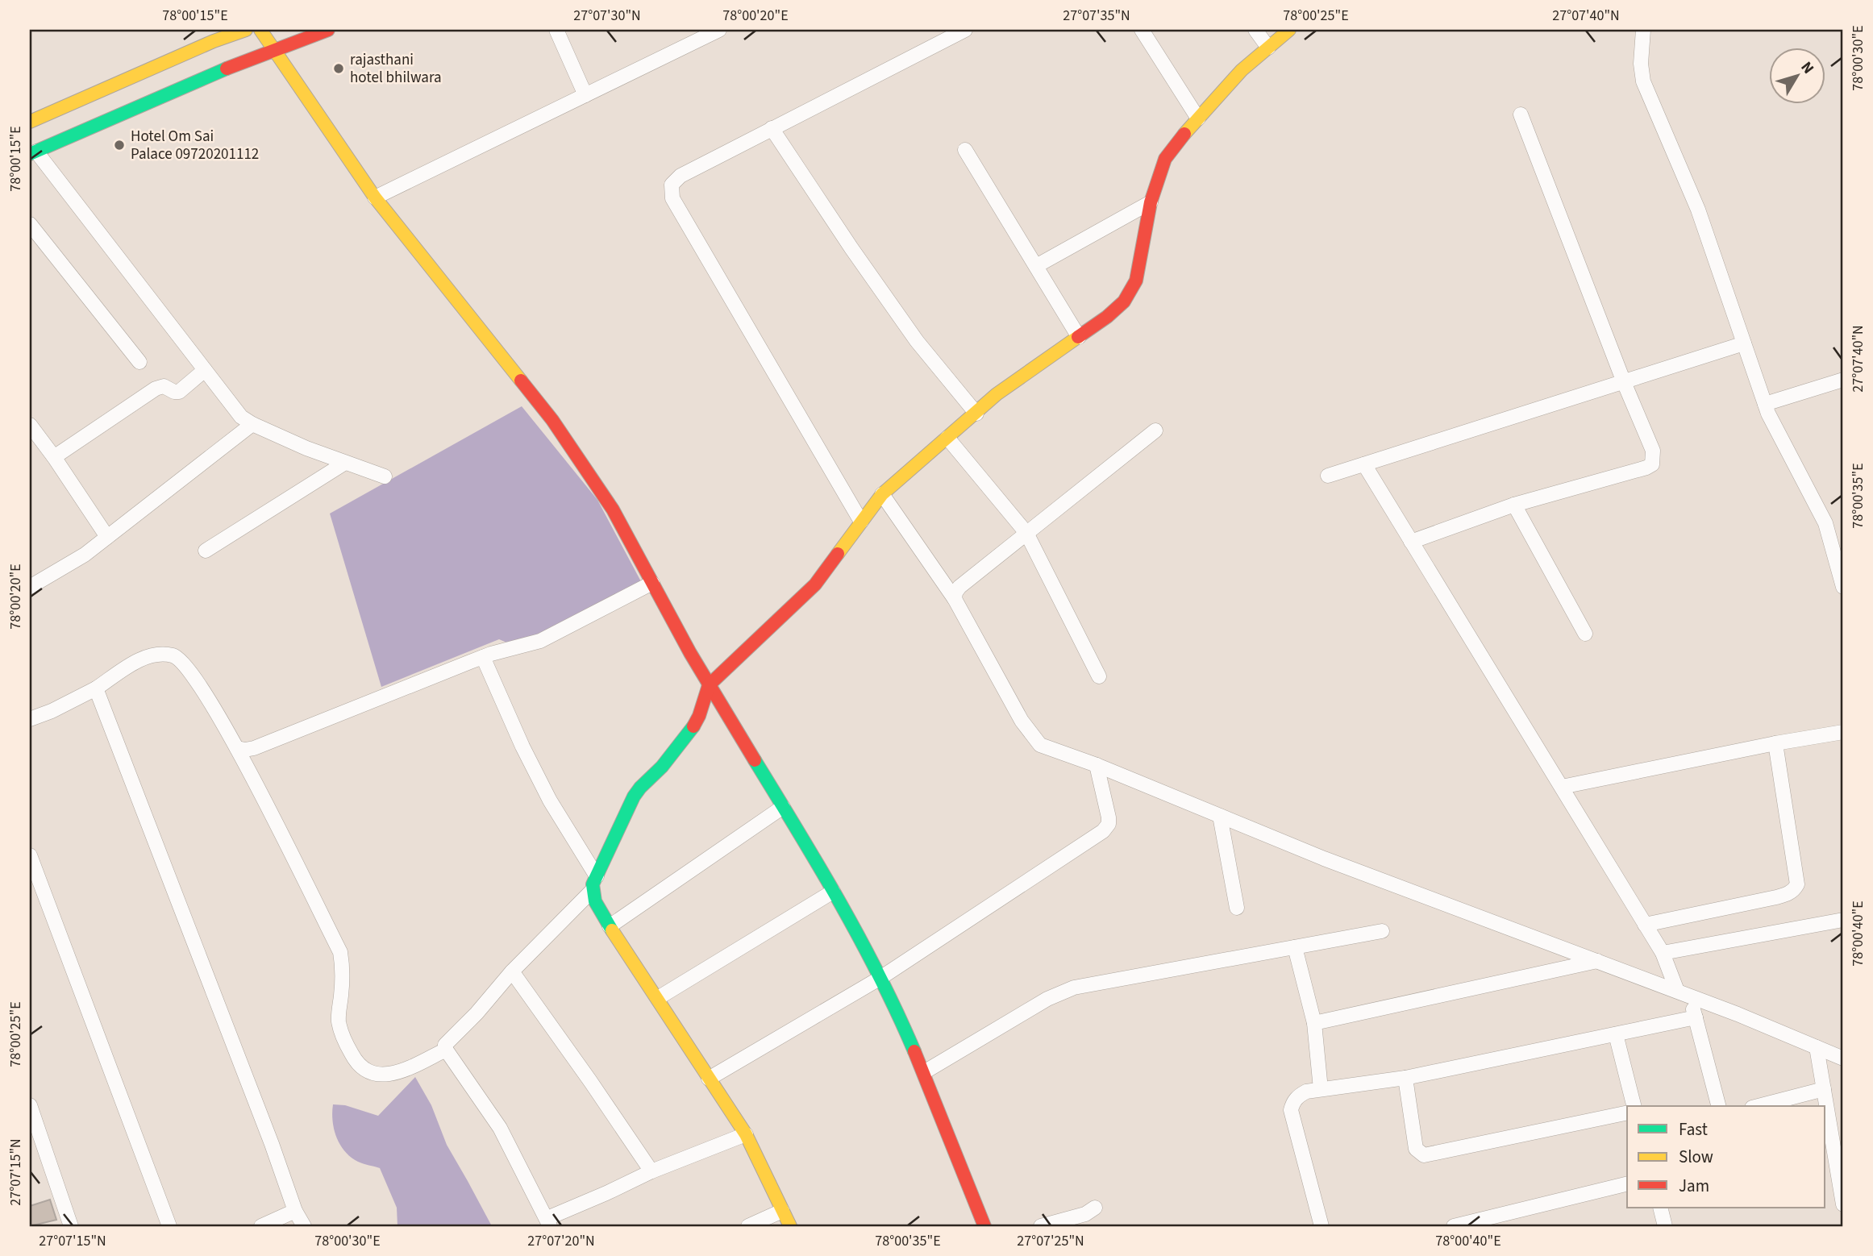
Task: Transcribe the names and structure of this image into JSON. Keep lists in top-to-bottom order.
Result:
{
  "places": ["rajasthani hotel bhilwara", "Hotel Om Sai Palace 09720201112"],
  "legend": ["Fast", "Slow", "Jam"],
  "north": "top right",
  "coordinates": [
    "78°00'15\"E",
    "27°07'30\"N",
    "78°00'20\"E",
    "27°07'35\"N",
    "78°00'25\"E",
    "27°07'40\"N",
    "78°00'30\"E",
    "78°00'35\"E",
    "78°00'40\"E",
    "27°07'15\"N",
    "27°07'20\"N",
    "27°07'25\"N"
  ]
}
